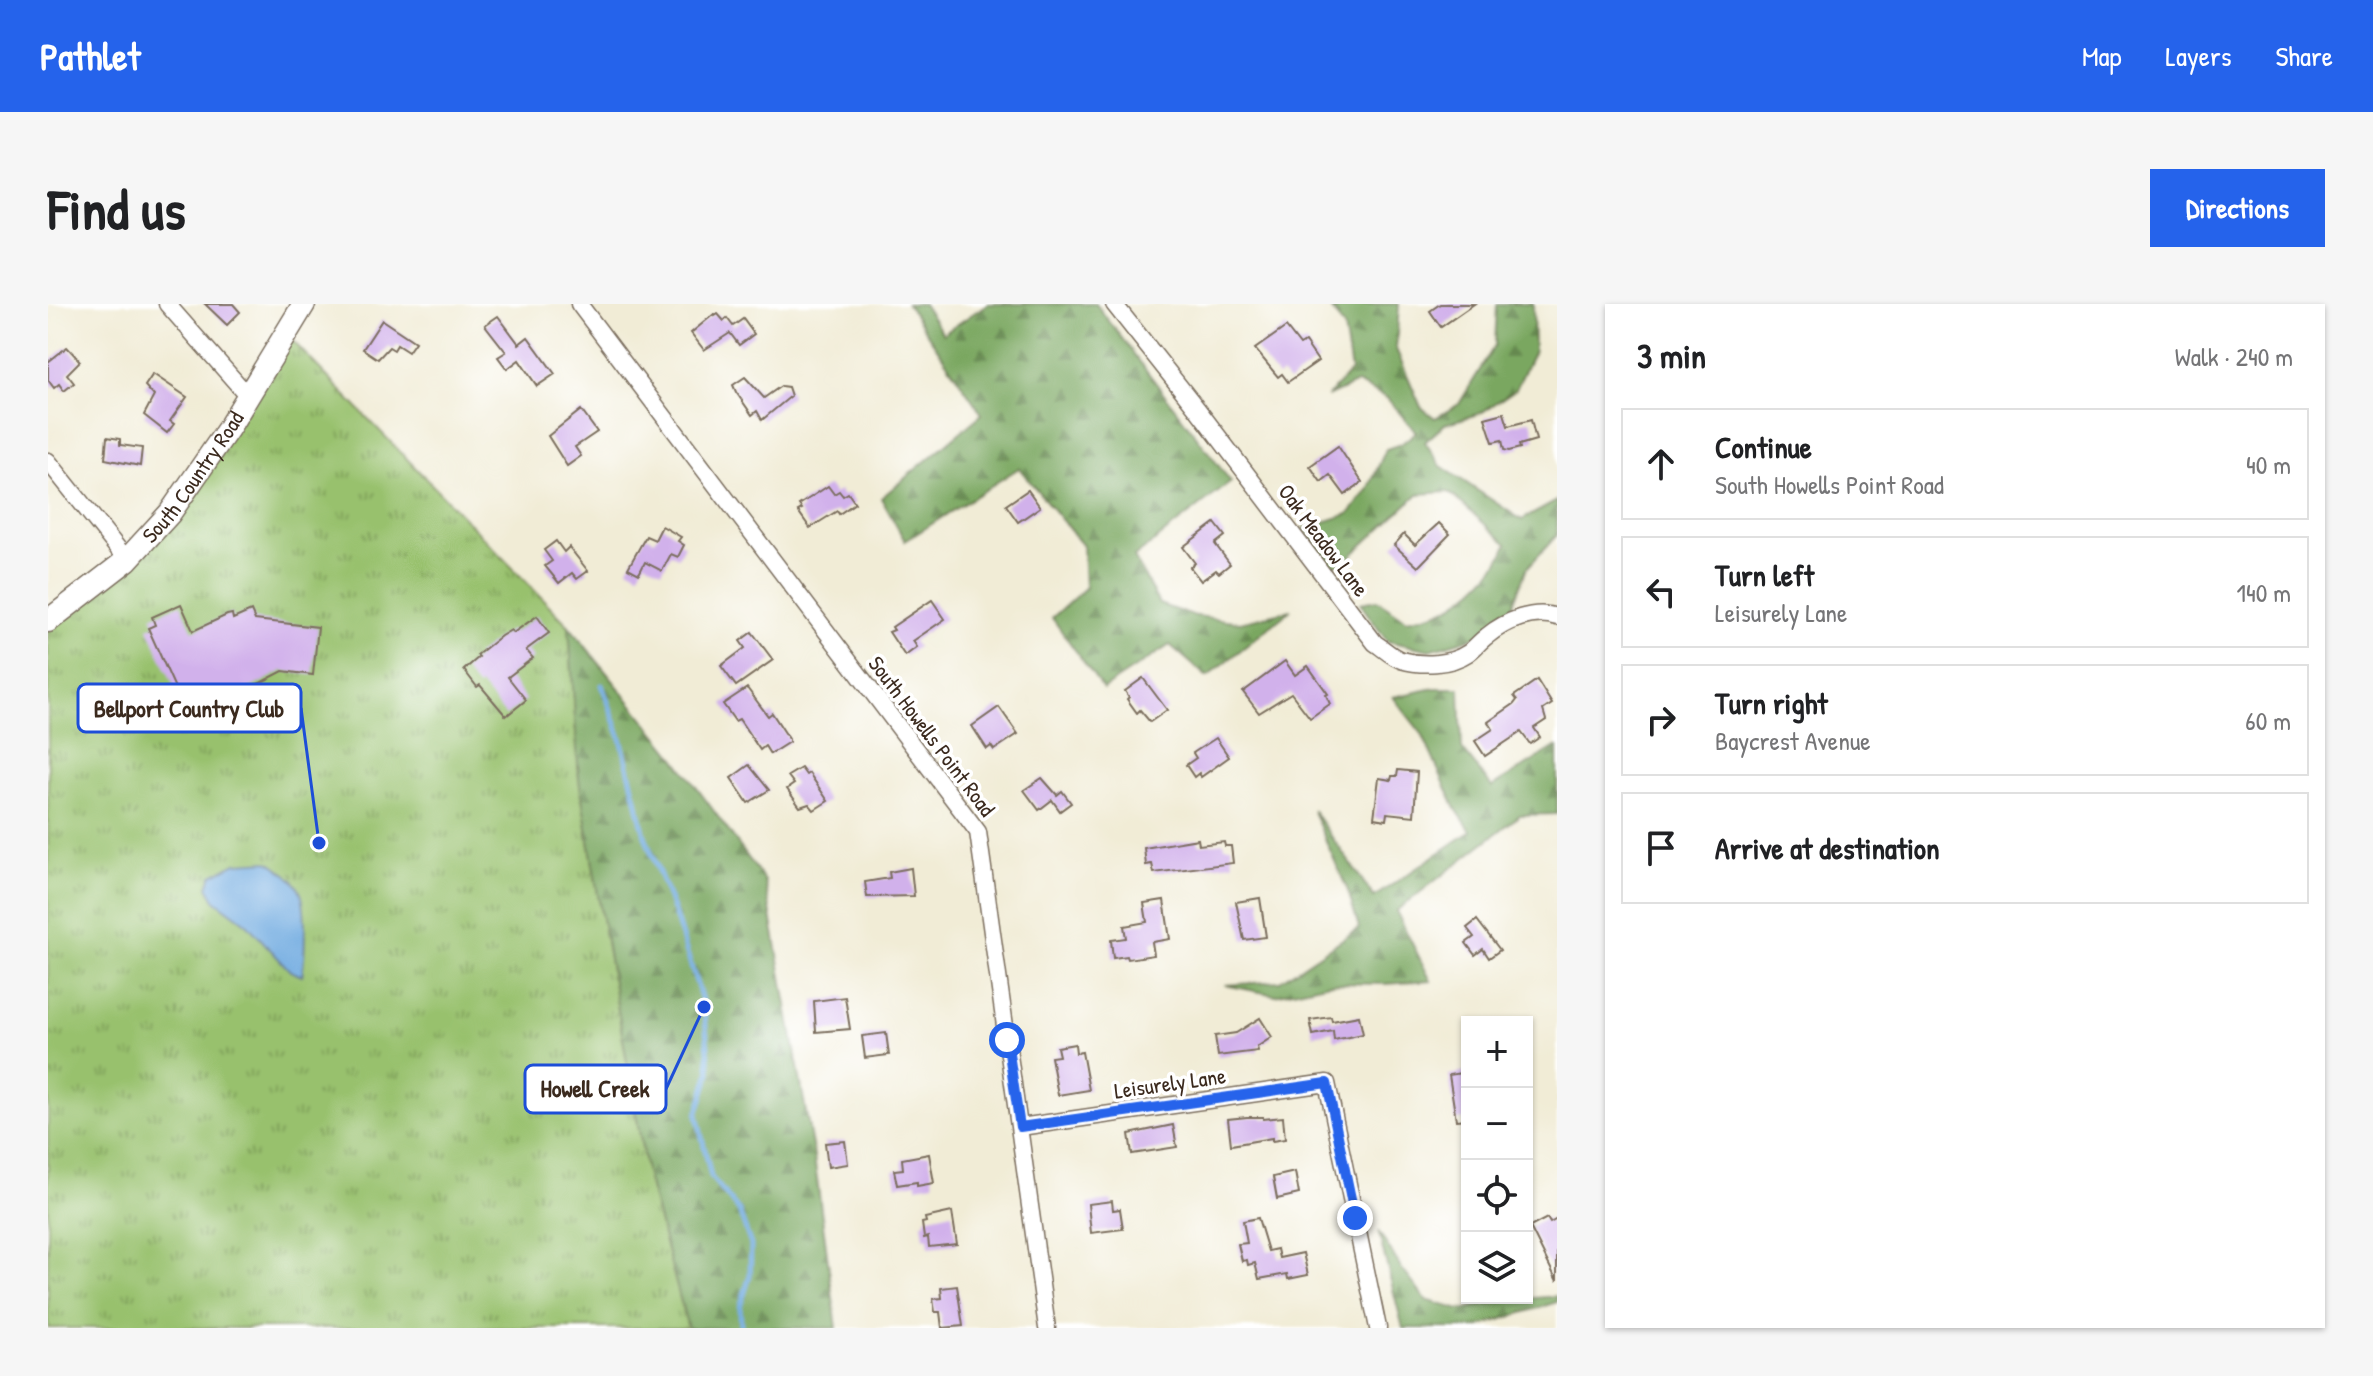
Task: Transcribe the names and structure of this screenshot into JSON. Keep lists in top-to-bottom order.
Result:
{
  "streets": {
    "main road": ["South Country Road"],
    "street": ["Oak Meadow Lane", "South Howells Point Road", "Leisurely Lane"]
  },
  "crossings": [
    ["South Howells Point Road", "Leisurely Lane"]
  ],
  "places": ["Bellport Country Club", "Howell Creek"],
  "page": {
    "header": "Pathlet",
    "nav": ["Map", "Layers", "Share"],
    "buttons": "Directions",
    "title": "Find us",
    "heading": ["3 min", "Walk · 240 m"],
    "list": [
      ["Continue", "South Howells Point Road", "40 m"],
      ["Turn left", "Leisurely Lane", "140 m"],
      ["Turn right", "Baycrest Avenue", "60 m"],
      "Arrive at destination"
    ],
    "map_buttons": ["+", "−"]
  }
}
